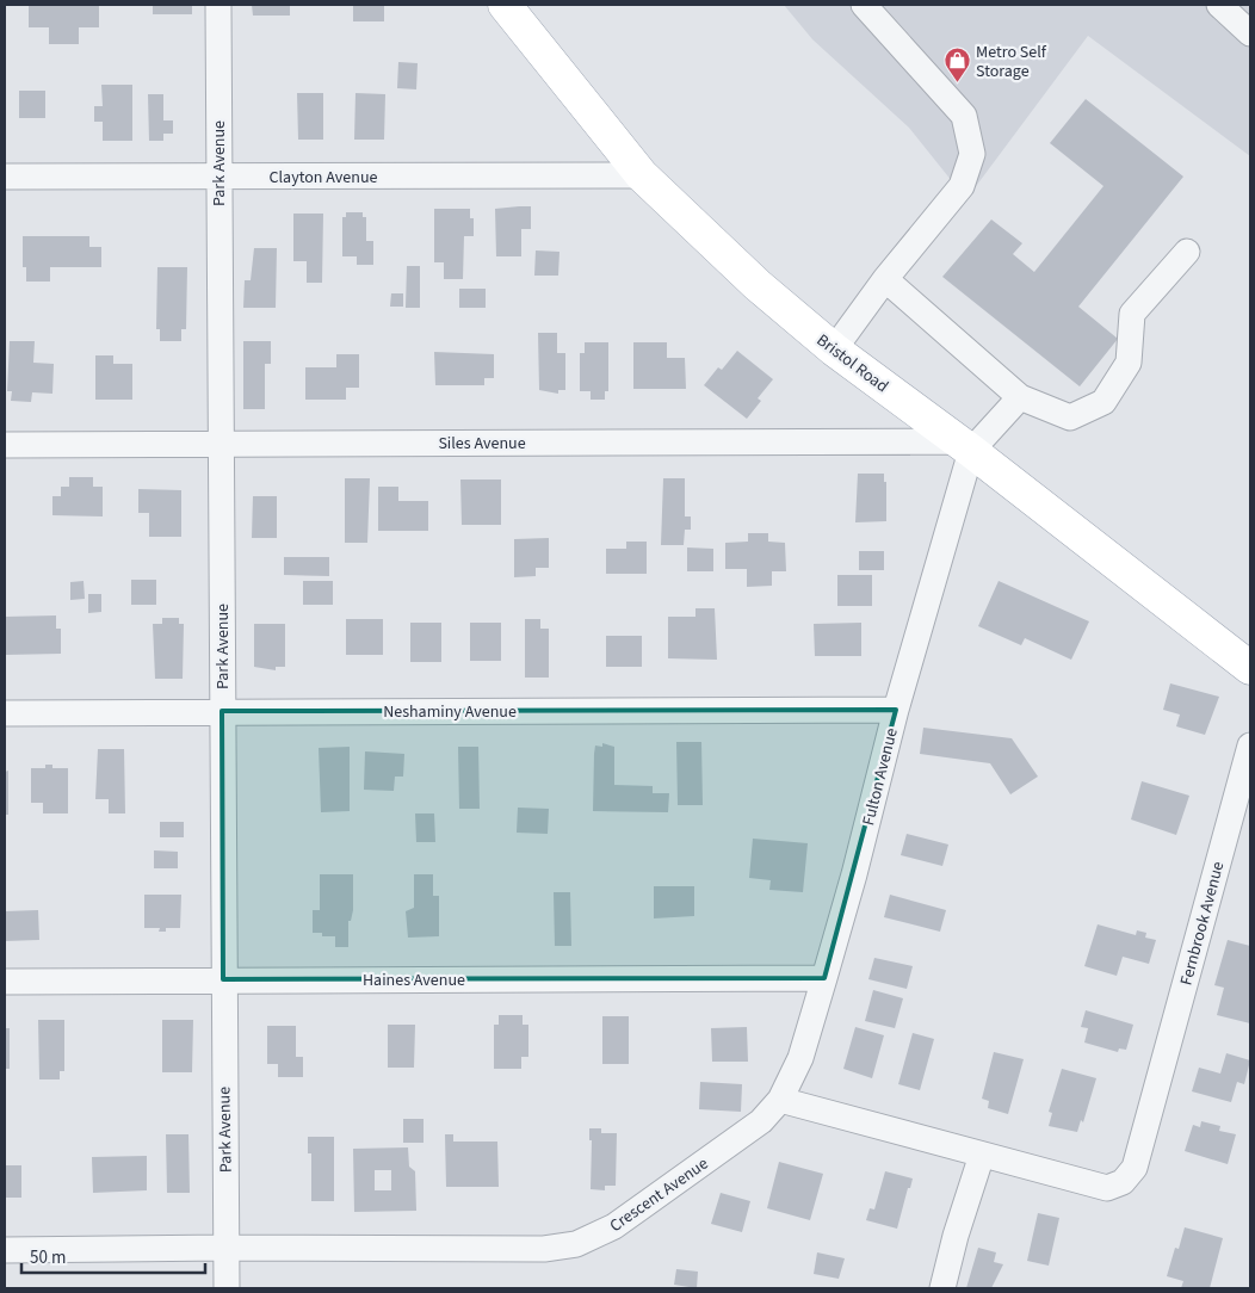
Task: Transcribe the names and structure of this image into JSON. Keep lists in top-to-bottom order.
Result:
{
  "streets": {
    "main road": ["Bristol Road"],
    "street": [
      "Park Avenue",
      "Clayton Avenue",
      "Siles Avenue",
      "Neshaminy Avenue",
      "Fulton Avenue",
      "Fernbrook Avenue",
      "Haines Avenue",
      "Crescent Avenue"
    ]
  },
  "crossings": [
    ["Park Avenue", "Clayton Avenue"],
    ["Park Avenue", "Siles Avenue"],
    ["Park Avenue", "Neshaminy Avenue"],
    ["Park Avenue", "Haines Avenue"],
    ["Park Avenue", "Crescent Avenue"],
    ["Clayton Avenue", "Bristol Road"],
    ["Bristol Road", "Siles Avenue"],
    ["Bristol Road", "Fulton Avenue"],
    ["Siles Avenue", "Fulton Avenue"],
    ["Neshaminy Avenue", "Fulton Avenue"],
    ["Fulton Avenue", "Haines Avenue"],
    ["Fulton Avenue", "Crescent Avenue"]
  ],
  "places": {
    "shop": ["Metro Self Storage"]
  },
  "scale_bar": "50 m"
}
